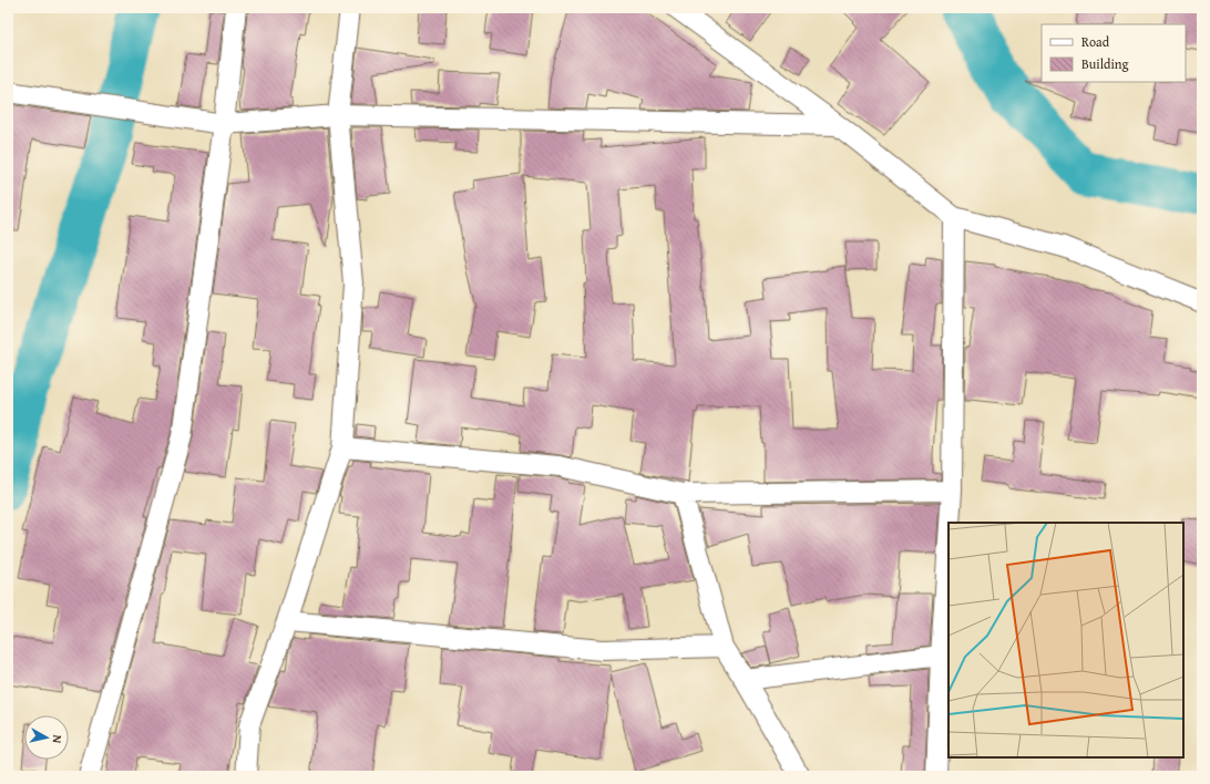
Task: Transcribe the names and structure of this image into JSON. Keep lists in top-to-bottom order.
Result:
{
  "legend": ["Road", "Building"],
  "north": "right"
}
